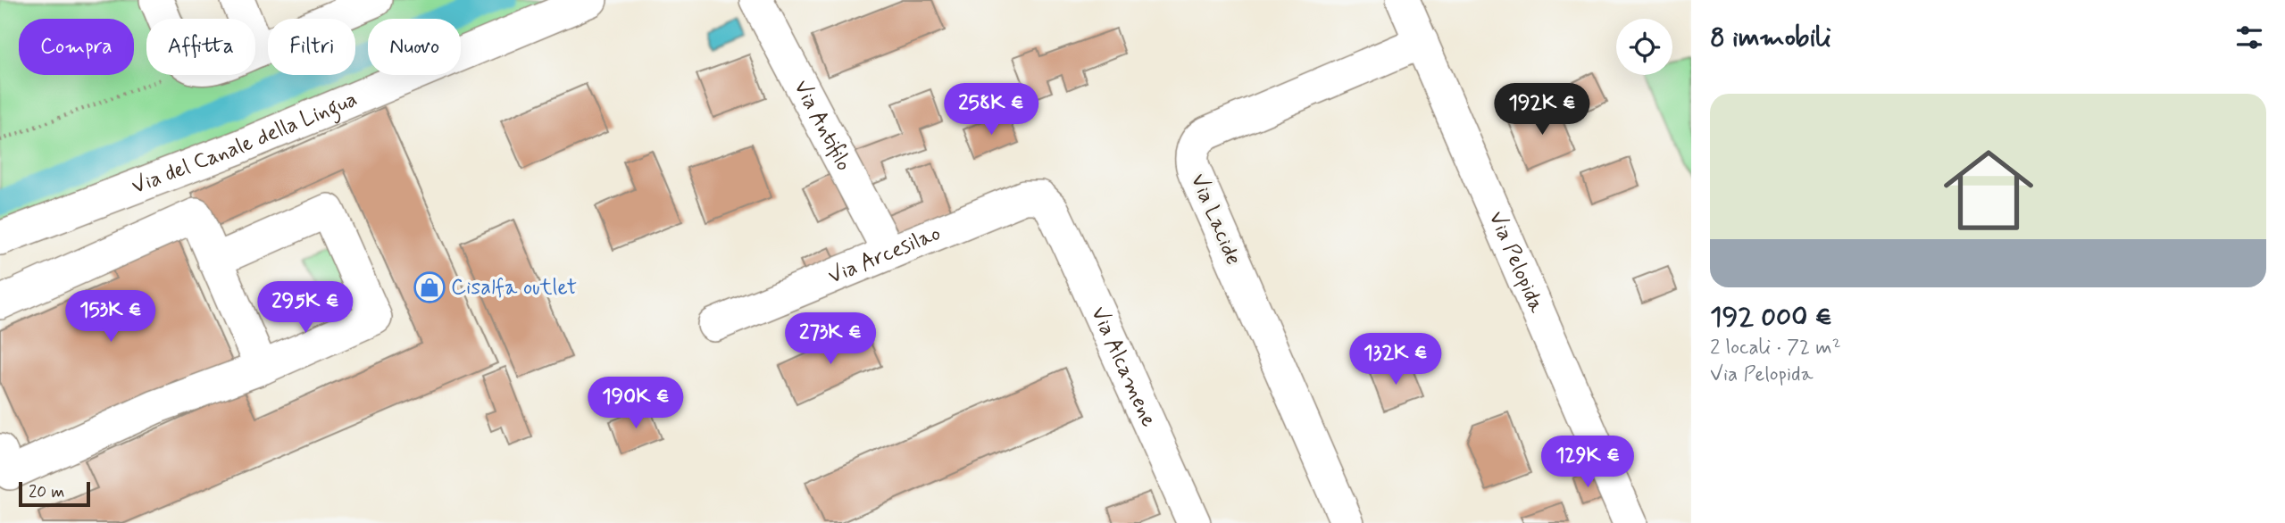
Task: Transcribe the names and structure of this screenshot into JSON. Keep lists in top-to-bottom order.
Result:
{
  "streets": {
    "street": [
      "Via Antifilo",
      "Via del Canale della Lingua",
      "Via Lacide",
      "Via Arcesilao",
      "Via Pelopida",
      "Via Alcamene"
    ]
  },
  "crossings": [
    ["Via Antifilo", "Via Arcesilao"],
    ["Via Lacide", "Via Pelopida"],
    ["Via Arcesilao", "Via Alcamene"]
  ],
  "places": {
    "shop": ["Cisalfa outlet"]
  },
  "scale_bar": "20 m",
  "page": {
    "heading": "8 immobili",
    "chip": [
      "Compra",
      "Affitta",
      "Filtri",
      "Nuovo"
    ],
    "list": [
      {
        "name": "192 000 €",
        "note": "2 locali · 72 m² · Via Pelopida"
      }
    ],
    "price": [
      "258K €",
      "192K €",
      "295K €",
      "153K €",
      "273K €",
      "132K €",
      "190K €",
      "129K €"
    ],
    "scale": "20 m"
  }
}
